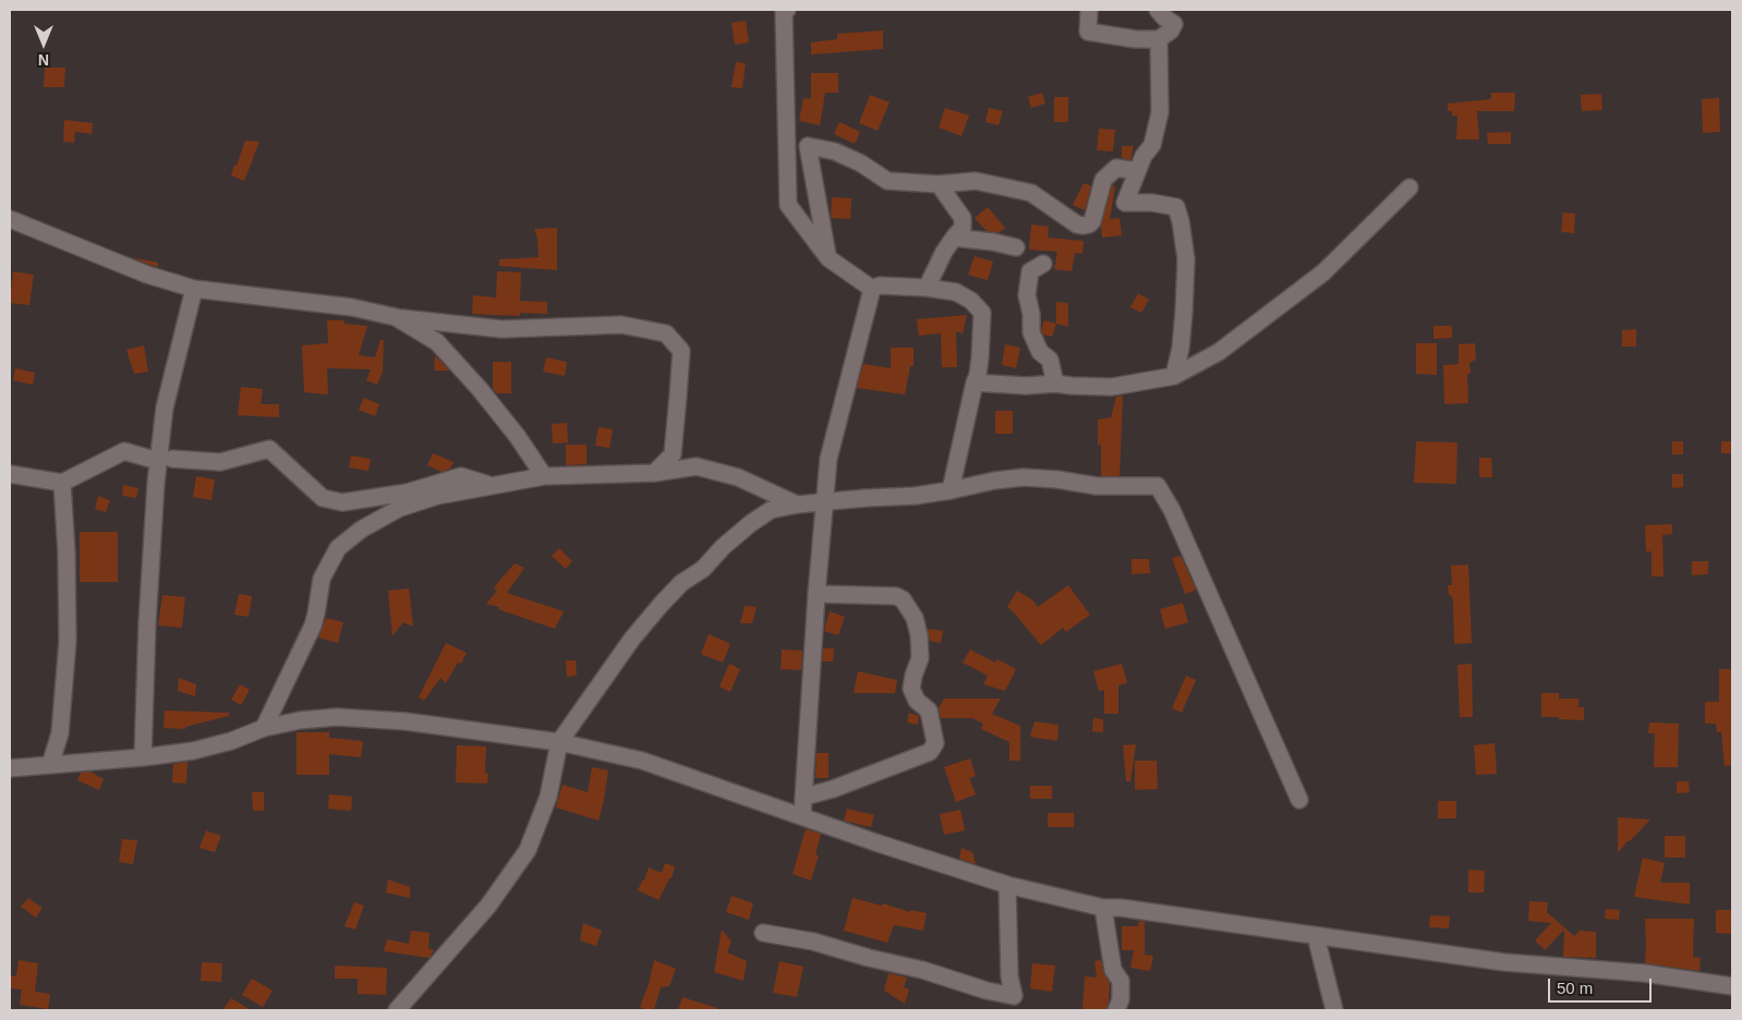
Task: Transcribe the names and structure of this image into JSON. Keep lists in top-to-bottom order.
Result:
{
  "scale_bar": "50 m",
  "north": "bottom"
}
